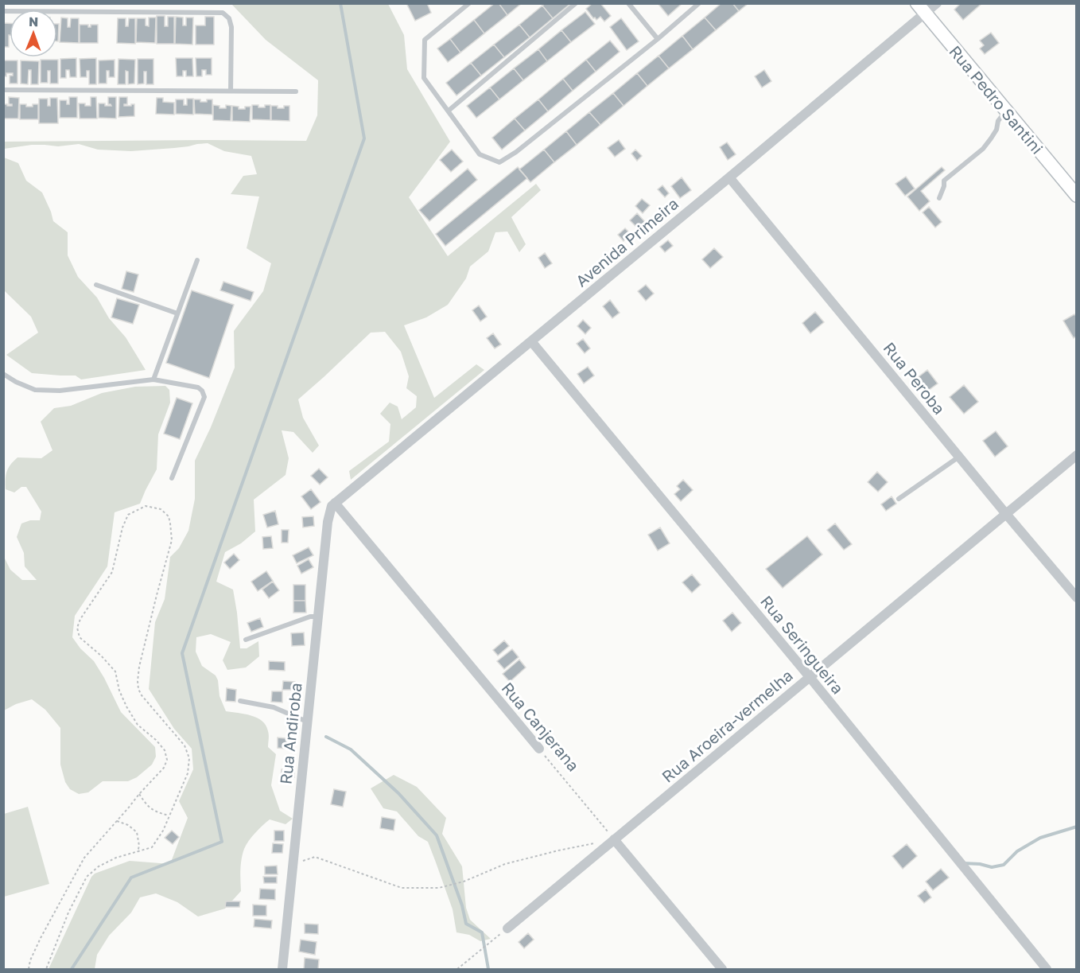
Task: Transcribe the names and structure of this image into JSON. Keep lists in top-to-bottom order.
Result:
{
  "streets": {
    "street": [
      "Rua Pedro Santini",
      "Avenida Primeira",
      "Rua Peroba",
      "Rua Seringueira",
      "Rua Aroeira-vermelha",
      "Rua Canjerana",
      "Rua Andiroba"
    ]
  },
  "crossings": [
    ["Rua Pedro Santini", "Avenida Primeira"],
    ["Avenida Primeira", "Rua Peroba"],
    ["Avenida Primeira", "Rua Seringueira"],
    ["Avenida Primeira", "Rua Canjerana"],
    ["Avenida Primeira", "Rua Andiroba"],
    ["Rua Peroba", "Rua Aroeira-vermelha"],
    ["Rua Seringueira", "Rua Aroeira-vermelha"],
    ["Rua Aroeira-vermelha", "Rua Canjerana"],
    ["Rua Canjerana", "Rua Andiroba"]
  ],
  "north": "top"
}
